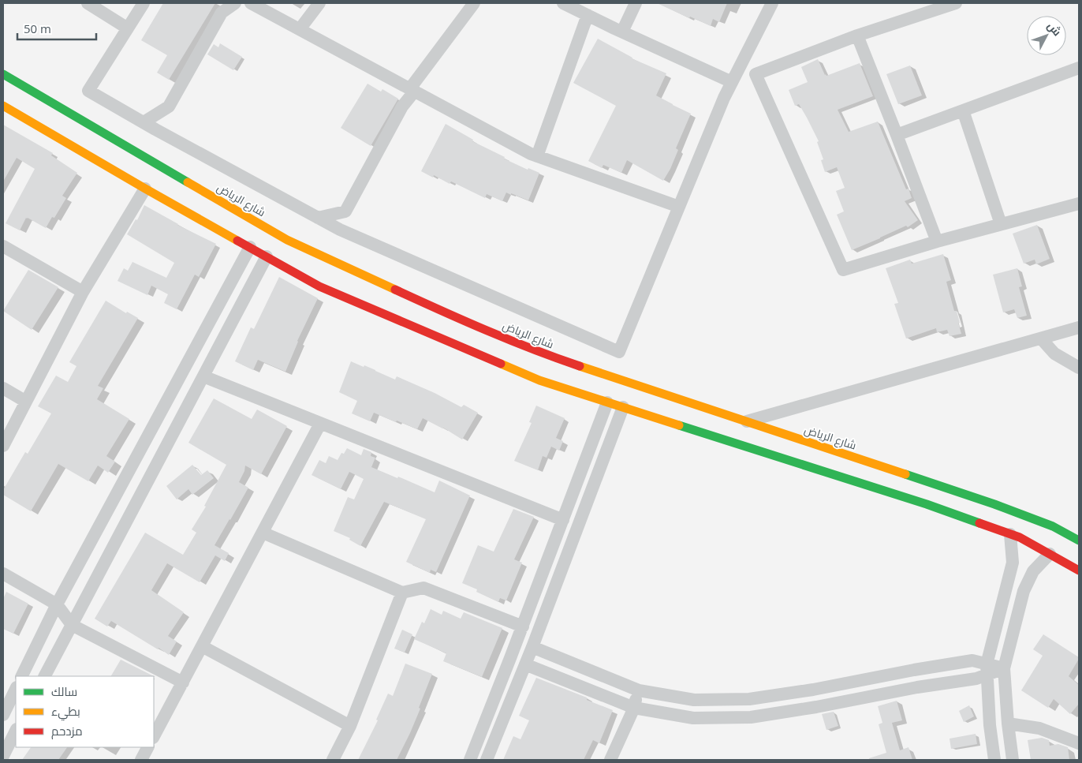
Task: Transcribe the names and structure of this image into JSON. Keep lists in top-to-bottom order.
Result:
{
  "streets": {
    "main road": ["شارع الرياض"]
  },
  "legend": ["سالك", "بطيء", "مزدحم"],
  "scale_bar": "50 m",
  "north": "top right"
}
